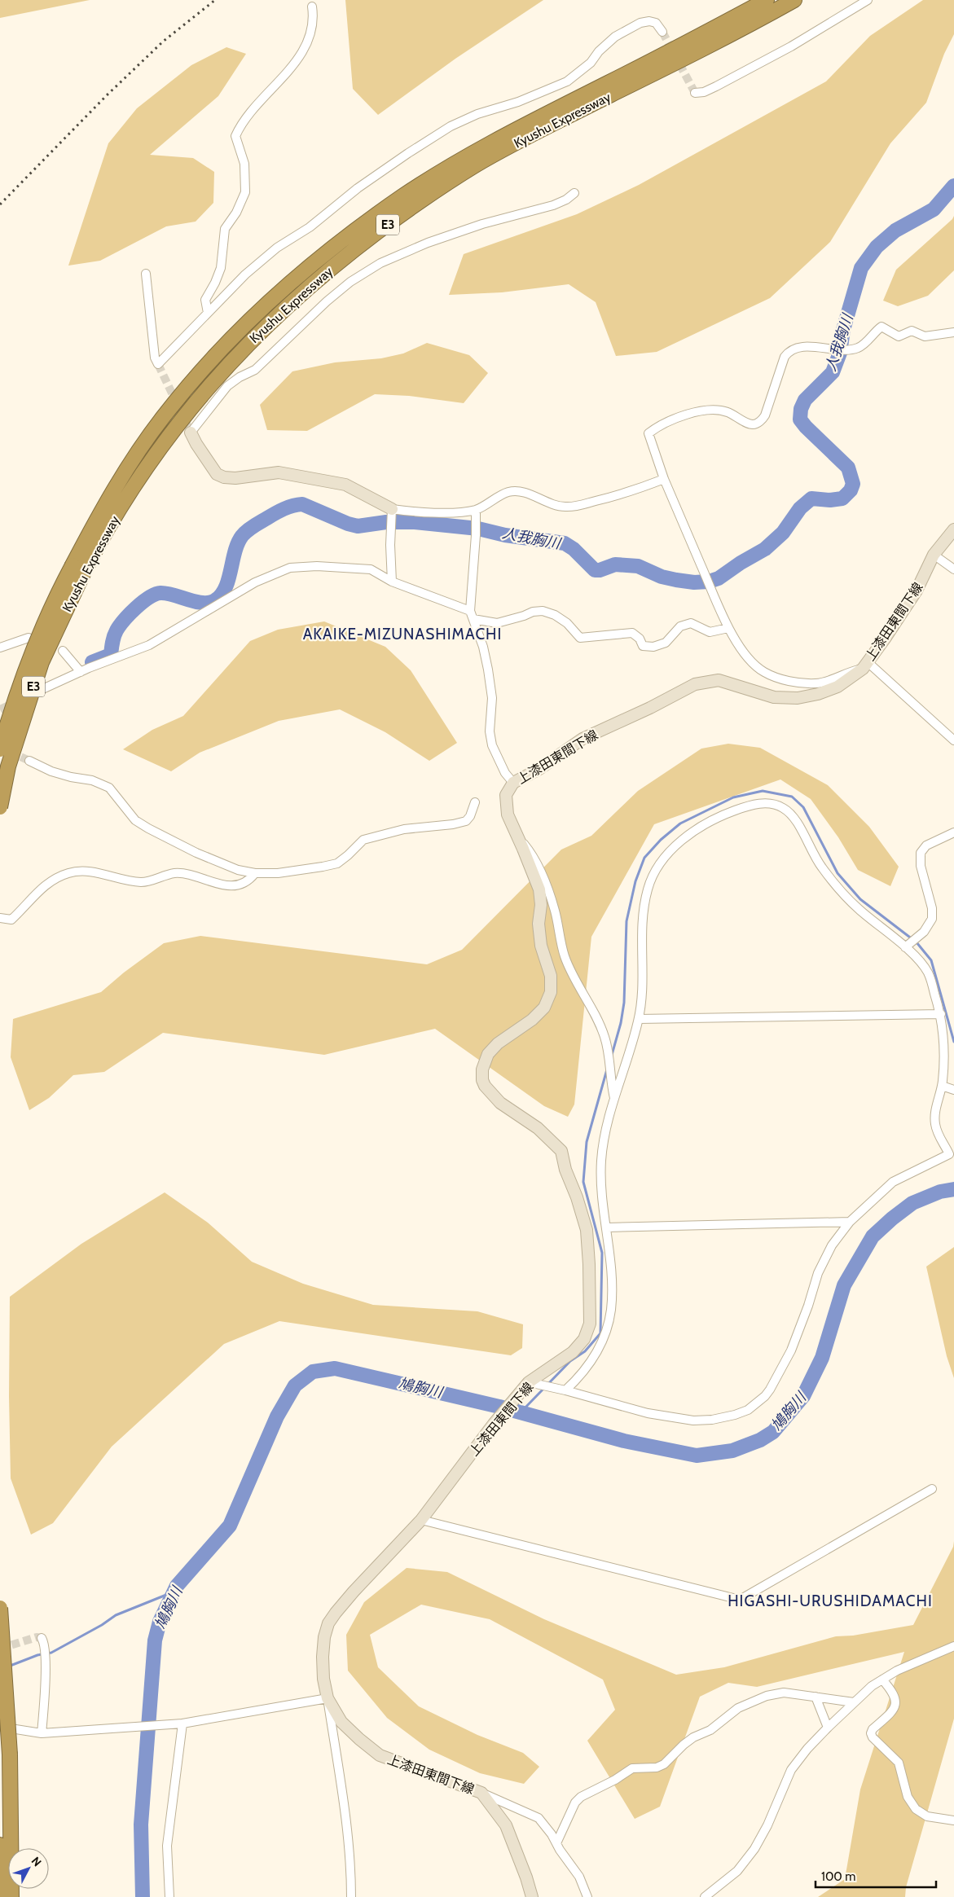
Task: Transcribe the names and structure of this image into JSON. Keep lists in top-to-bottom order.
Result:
{
  "streets": {
    "highway": ["Kyushu Expressway", "E3"],
    "main road": ["上漆田東間下線"]
  },
  "districts": ["AKAIKE-MIZUNASHIMACHI", "HIGASHI-URUSHIDAMACHI"],
  "water": ["人我胸川", "鳩胸川"],
  "scale_bar": "100 m",
  "north": "top right"
}
